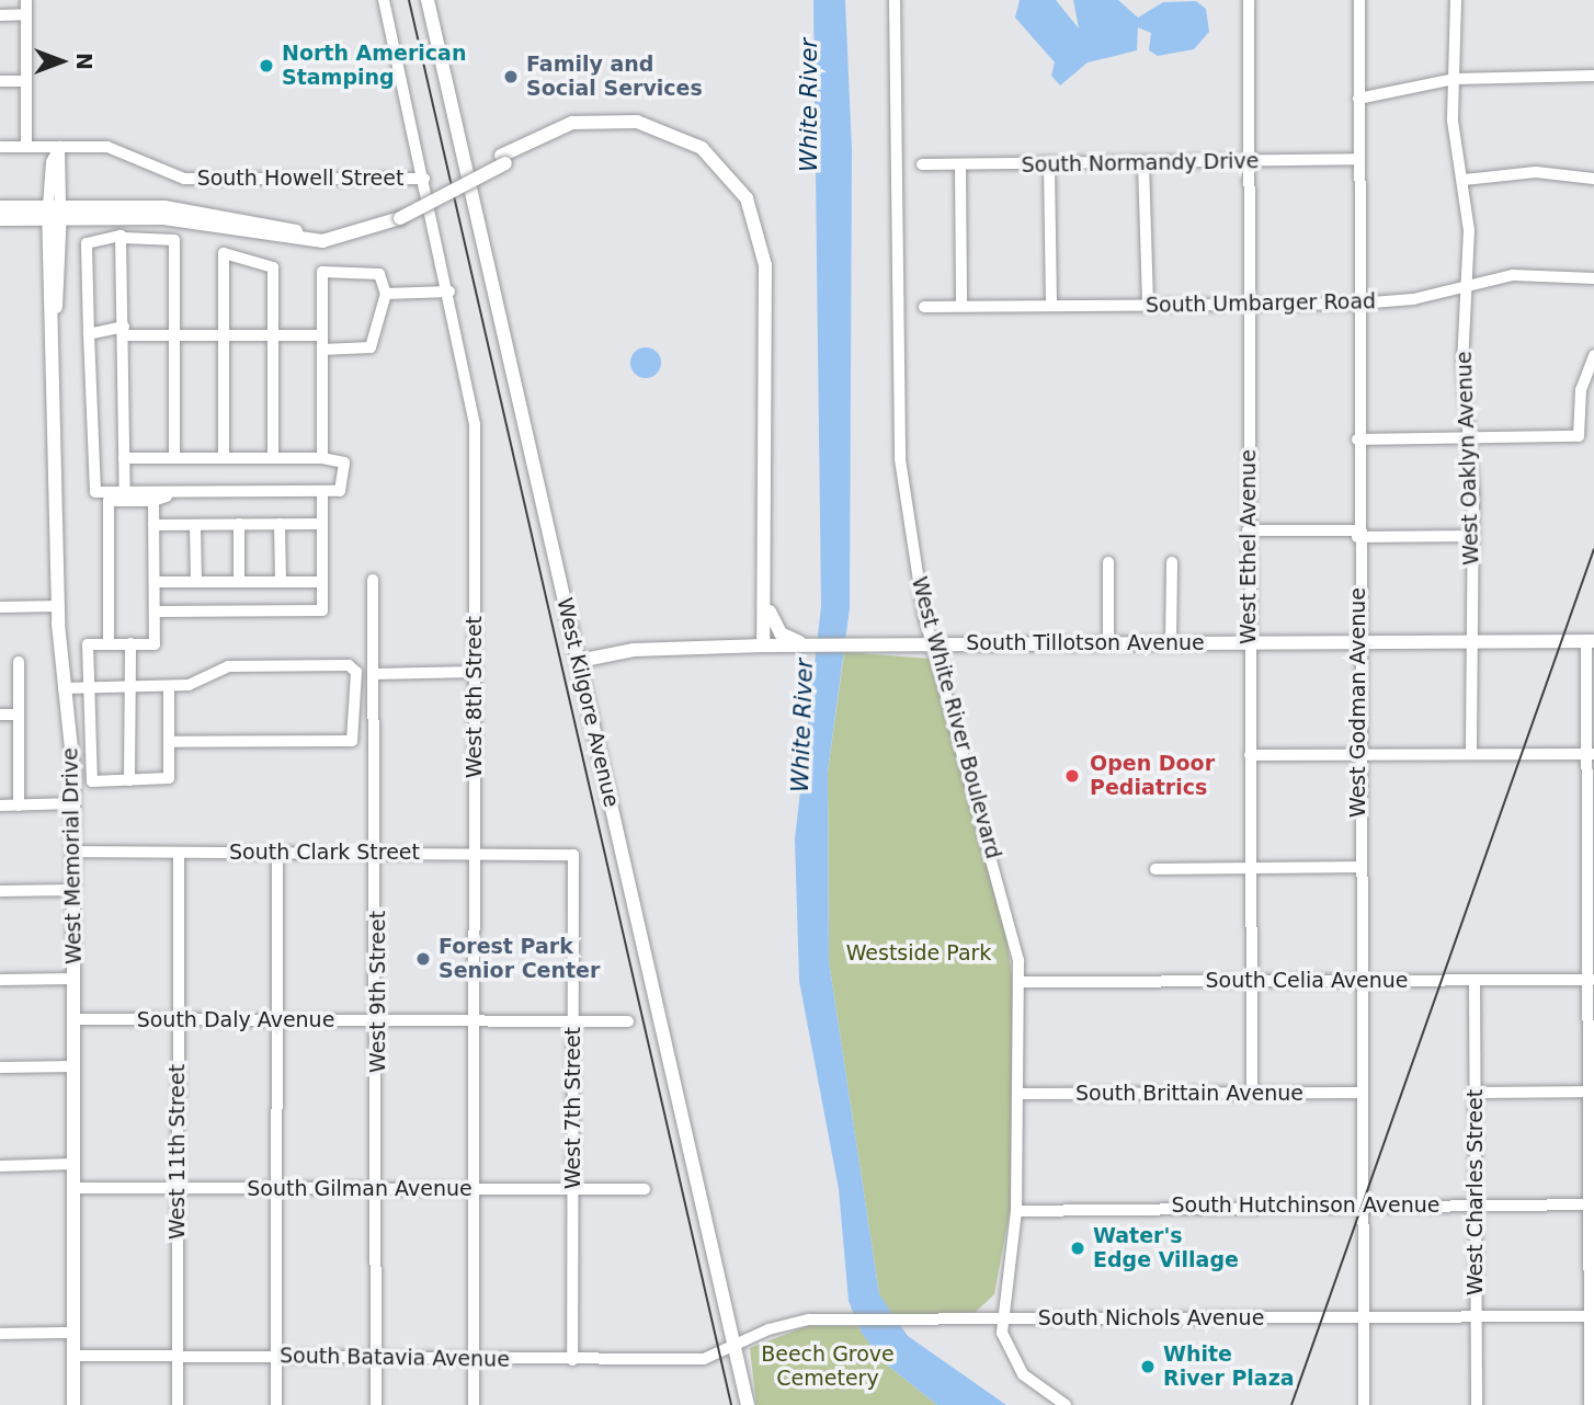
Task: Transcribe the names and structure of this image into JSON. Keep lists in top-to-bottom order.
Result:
{
  "streets": {
    "main road": ["South Tillotson Avenue", "West Kilgore Avenue", "West Memorial Drive"],
    "street": [
      "South Normandy Drive",
      "South Howell Street",
      "South Umbarger Road",
      "West Oaklyn Avenue",
      "West Ethel Avenue",
      "West 8th Street",
      "West Godman Avenue",
      "West White River Boulevard",
      "South Clark Street",
      "South Celia Avenue",
      "West 9th Street",
      "South Daly Avenue",
      "South Brittain Avenue",
      "West 7th Street",
      "West 11th Street",
      "South Gilman Avenue",
      "West Charles Street",
      "South Hutchinson Avenue",
      "South Nichols Avenue",
      "South Batavia Avenue"
    ]
  },
  "crossings": [
    ["South Normandy Drive", "West Ethel Avenue"],
    ["South Normandy Drive", "West Godman Avenue"],
    ["South Howell Street", "West 8th Street"],
    ["South Howell Street", "West Memorial Drive"],
    ["South Umbarger Road", "West Oaklyn Avenue"],
    ["South Umbarger Road", "West Ethel Avenue"],
    ["South Umbarger Road", "West Godman Avenue"],
    ["West Oaklyn Avenue", "South Tillotson Avenue"],
    ["West Ethel Avenue", "South Tillotson Avenue"],
    ["West Ethel Avenue", "South Celia Avenue"],
    ["West Ethel Avenue", "South Brittain Avenue"],
    ["South Tillotson Avenue", "West Godman Avenue"],
    ["South Tillotson Avenue", "West White River Boulevard"],
    ["West 8th Street", "South Clark Street"],
    ["West 8th Street", "South Daly Avenue"],
    ["West 8th Street", "South Gilman Avenue"],
    ["West 8th Street", "South Batavia Avenue"],
    ["West Kilgore Avenue", "South Nichols Avenue"],
    ["West Godman Avenue", "South Celia Avenue"],
    ["West Godman Avenue", "South Brittain Avenue"],
    ["West Godman Avenue", "South Hutchinson Avenue"],
    ["West Godman Avenue", "South Nichols Avenue"],
    ["West White River Boulevard", "South Celia Avenue"],
    ["West White River Boulevard", "South Brittain Avenue"],
    ["West White River Boulevard", "South Hutchinson Avenue"],
    ["West White River Boulevard", "South Nichols Avenue"],
    ["South Clark Street", "West Memorial Drive"],
    ["South Clark Street", "West 9th Street"],
    ["South Clark Street", "West 7th Street"],
    ["South Clark Street", "West 11th Street"],
    ["West Memorial Drive", "South Daly Avenue"],
    ["West Memorial Drive", "South Gilman Avenue"],
    ["West Memorial Drive", "South Batavia Avenue"],
    ["South Celia Avenue", "West Charles Street"],
    ["West 9th Street", "South Daly Avenue"],
    ["West 9th Street", "South Gilman Avenue"],
    ["West 9th Street", "South Batavia Avenue"],
    ["South Daly Avenue", "West 7th Street"],
    ["South Daly Avenue", "West 11th Street"],
    ["West 7th Street", "South Gilman Avenue"],
    ["West 7th Street", "South Batavia Avenue"],
    ["West 11th Street", "South Gilman Avenue"],
    ["West 11th Street", "South Batavia Avenue"],
    ["West Charles Street", "South Hutchinson Avenue"],
    ["West Charles Street", "South Nichols Avenue"],
    ["South Nichols Avenue", "South Batavia Avenue"]
  ],
  "water": ["White River"],
  "parks": ["Westside Park", "Beech Grove Cemetery"],
  "places": [
    "North American Stamping",
    "Family and Social Services",
    "Open Door Pediatrics",
    "Forest Park Senior Center",
    "Water's Edge Village",
    "White River Plaza"
  ],
  "north": "right"
}
